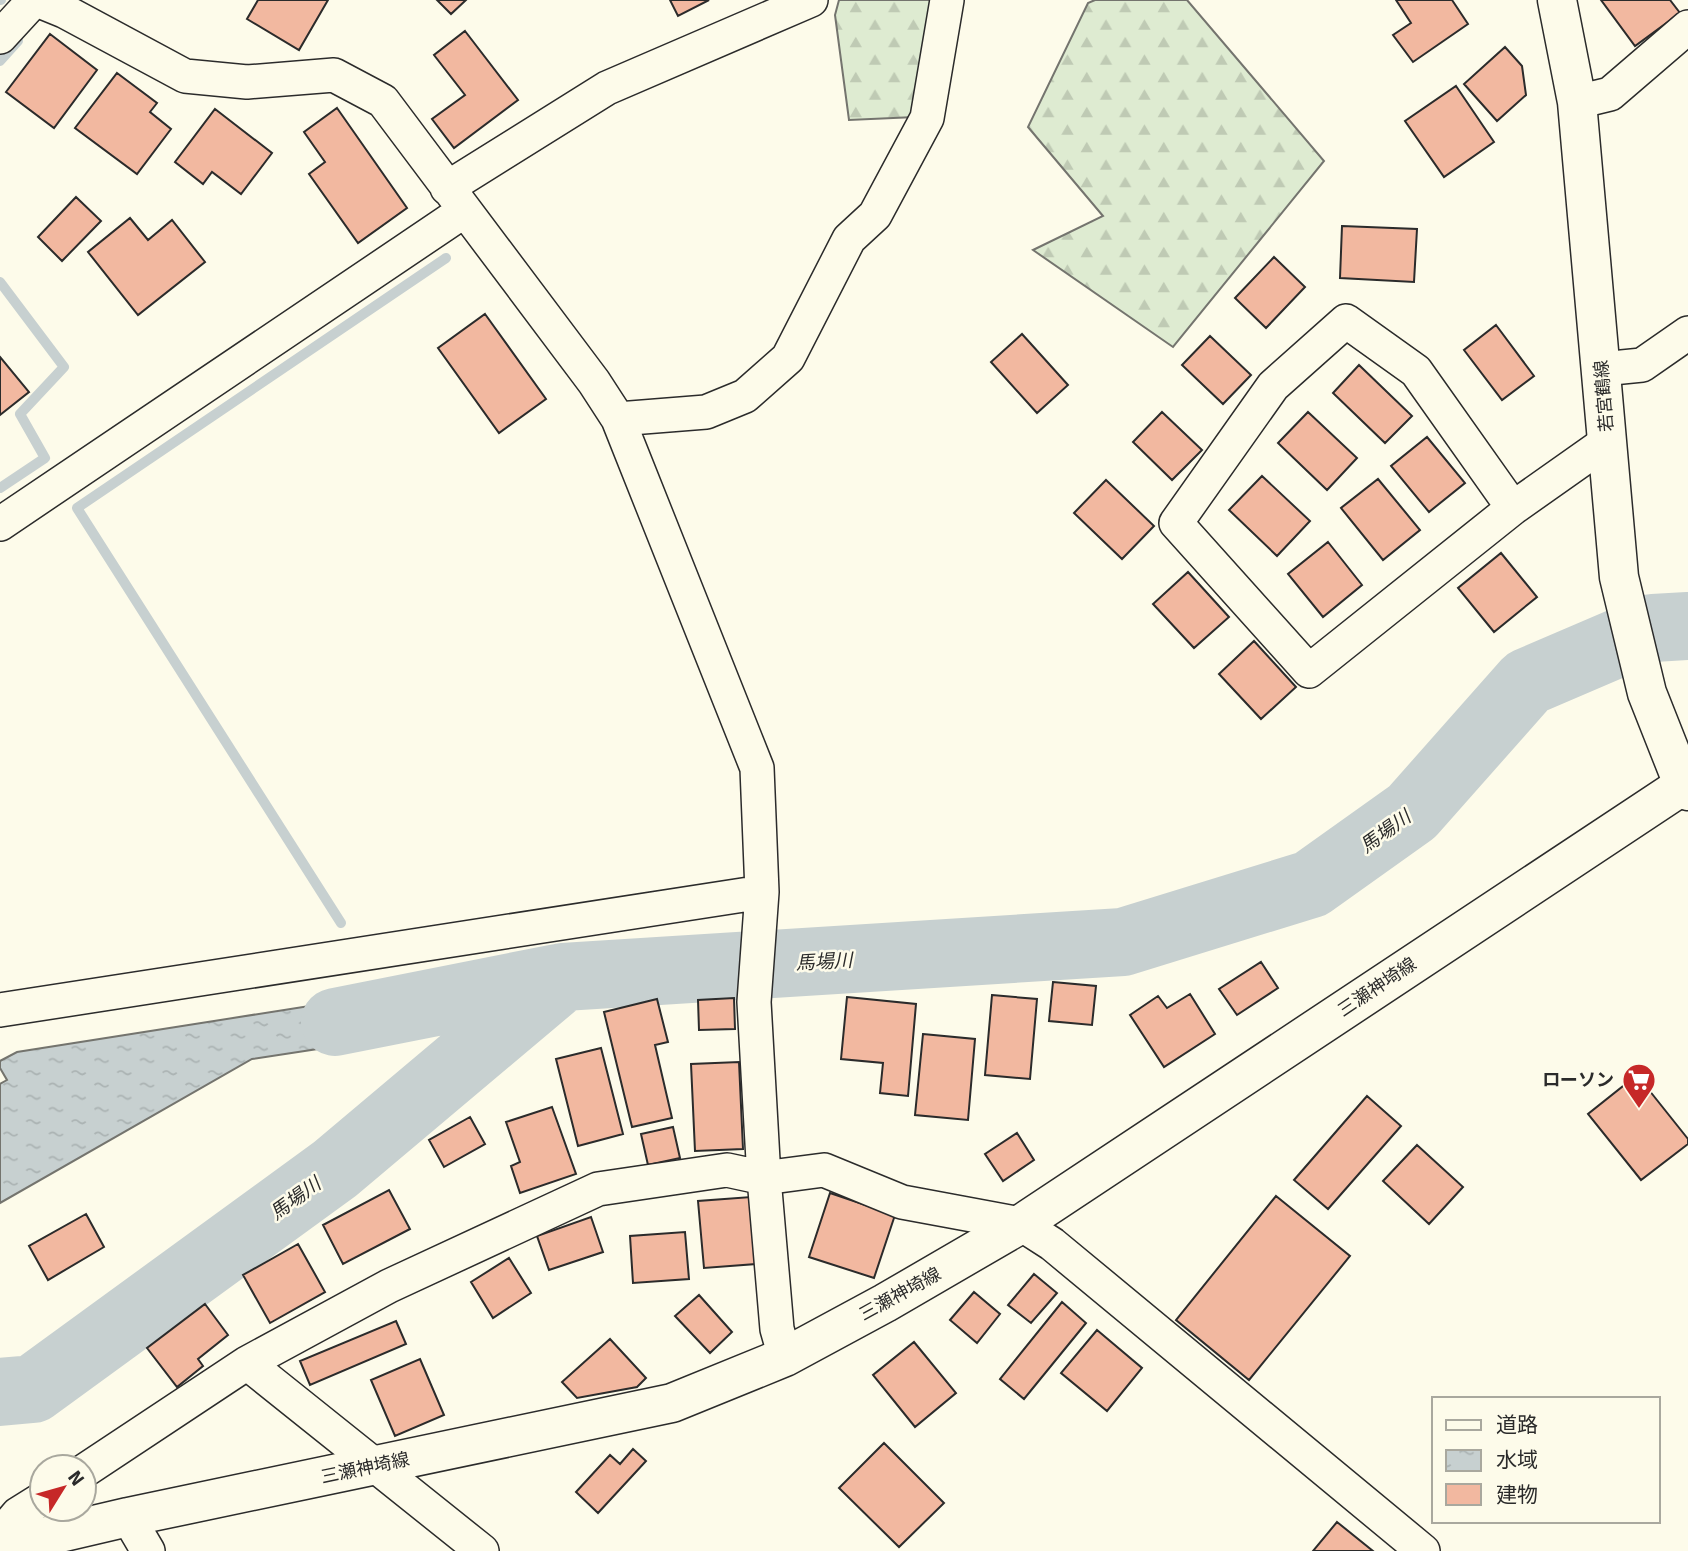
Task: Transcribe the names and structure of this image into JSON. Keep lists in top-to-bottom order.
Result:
{
  "streets": {
    "main road": ["若宮鶴線", "三瀬神埼線"]
  },
  "crossings": [
    ["若宮鶴線", "三瀬神埼線"]
  ],
  "water": ["馬場川"],
  "places": {
    "supermarket": ["ローソン"]
  },
  "legend": ["道路", "水域", "建物"],
  "north": "top right"
}
